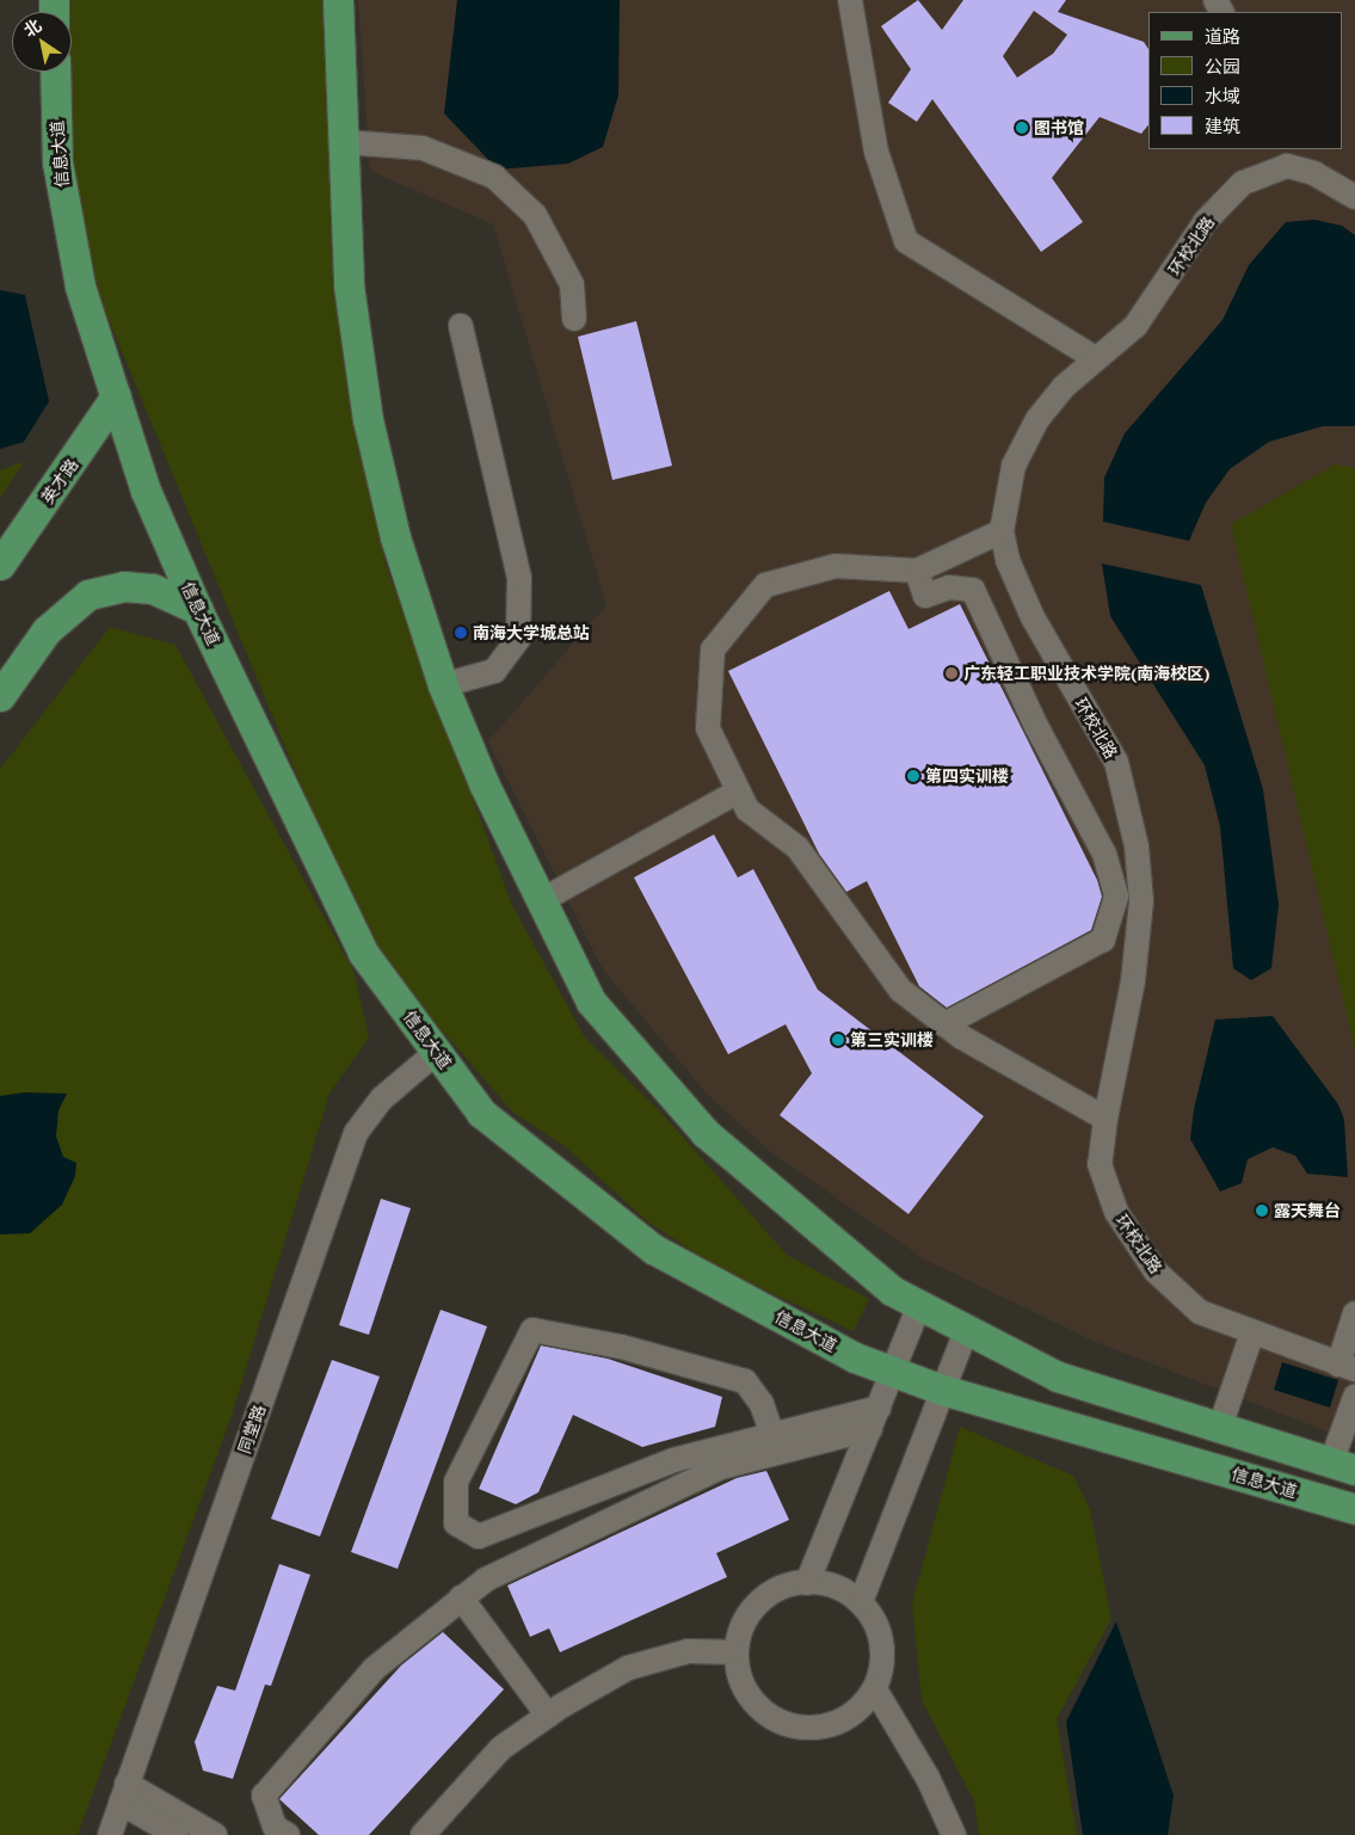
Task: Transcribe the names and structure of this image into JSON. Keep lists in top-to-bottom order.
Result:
{
  "streets": {
    "main road": ["信息大道", "英才路"],
    "street": ["环校北路", "同堂路"]
  },
  "crossings": [
    ["信息大道", "英才路"],
    ["信息大道", "同堂路"]
  ],
  "places": [
    "图书馆",
    "南海大学城总站",
    "广东轻工职业技术学院(南海校区)",
    "第四实训楼",
    "第三实训楼",
    "露天舞台"
  ],
  "legend": [
    "道路",
    "公园",
    "水域",
    "建筑"
  ],
  "north": "top left"
}
